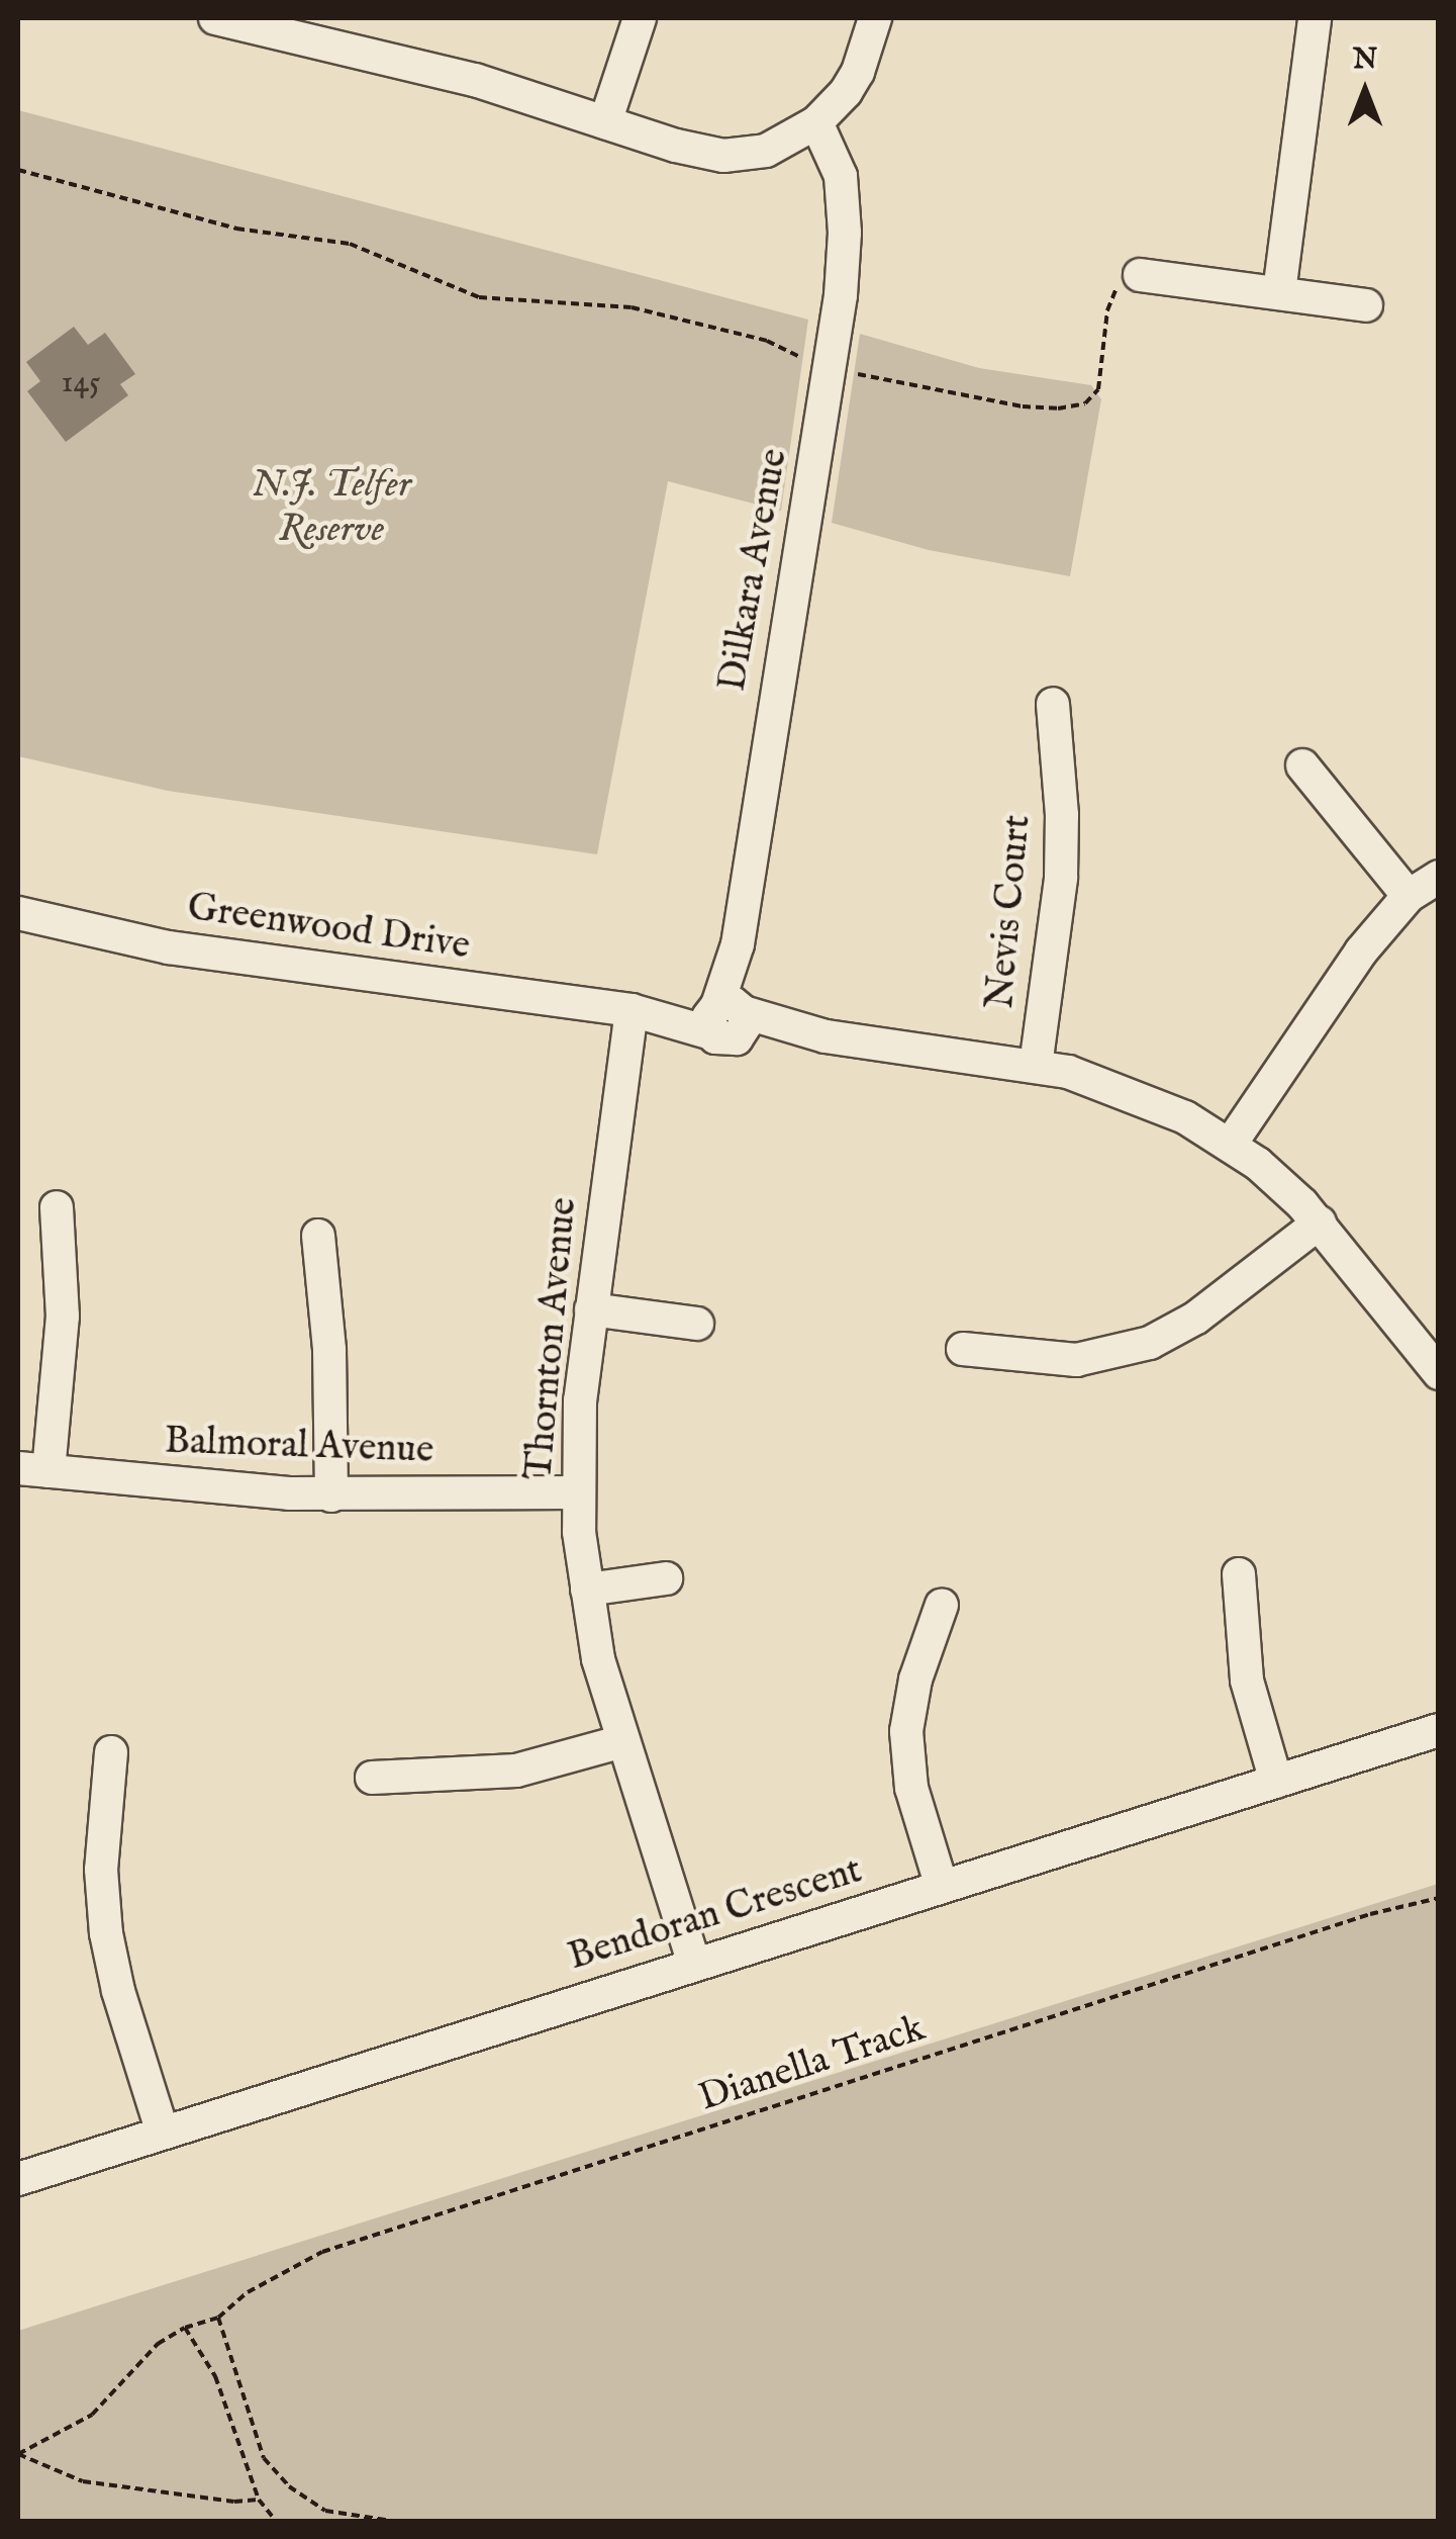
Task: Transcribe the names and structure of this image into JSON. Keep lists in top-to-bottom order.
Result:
{
  "streets": {
    "street": [
      "Dilkara Avenue",
      "Nevis Court",
      "Greenwood Drive",
      "Thornton Avenue",
      "Balmoral Avenue",
      "Bendoran Crescent"
    ],
    "path": ["Dianella Track"]
  },
  "crossings": [
    ["Dilkara Avenue", "Greenwood Drive"],
    ["Nevis Court", "Greenwood Drive"],
    ["Greenwood Drive", "Thornton Avenue"],
    ["Thornton Avenue", "Balmoral Avenue"],
    ["Thornton Avenue", "Bendoran Crescent"]
  ],
  "parks": ["N.J. Telfer Reserve"],
  "house_numbers": ["145"],
  "north": "top"
}
